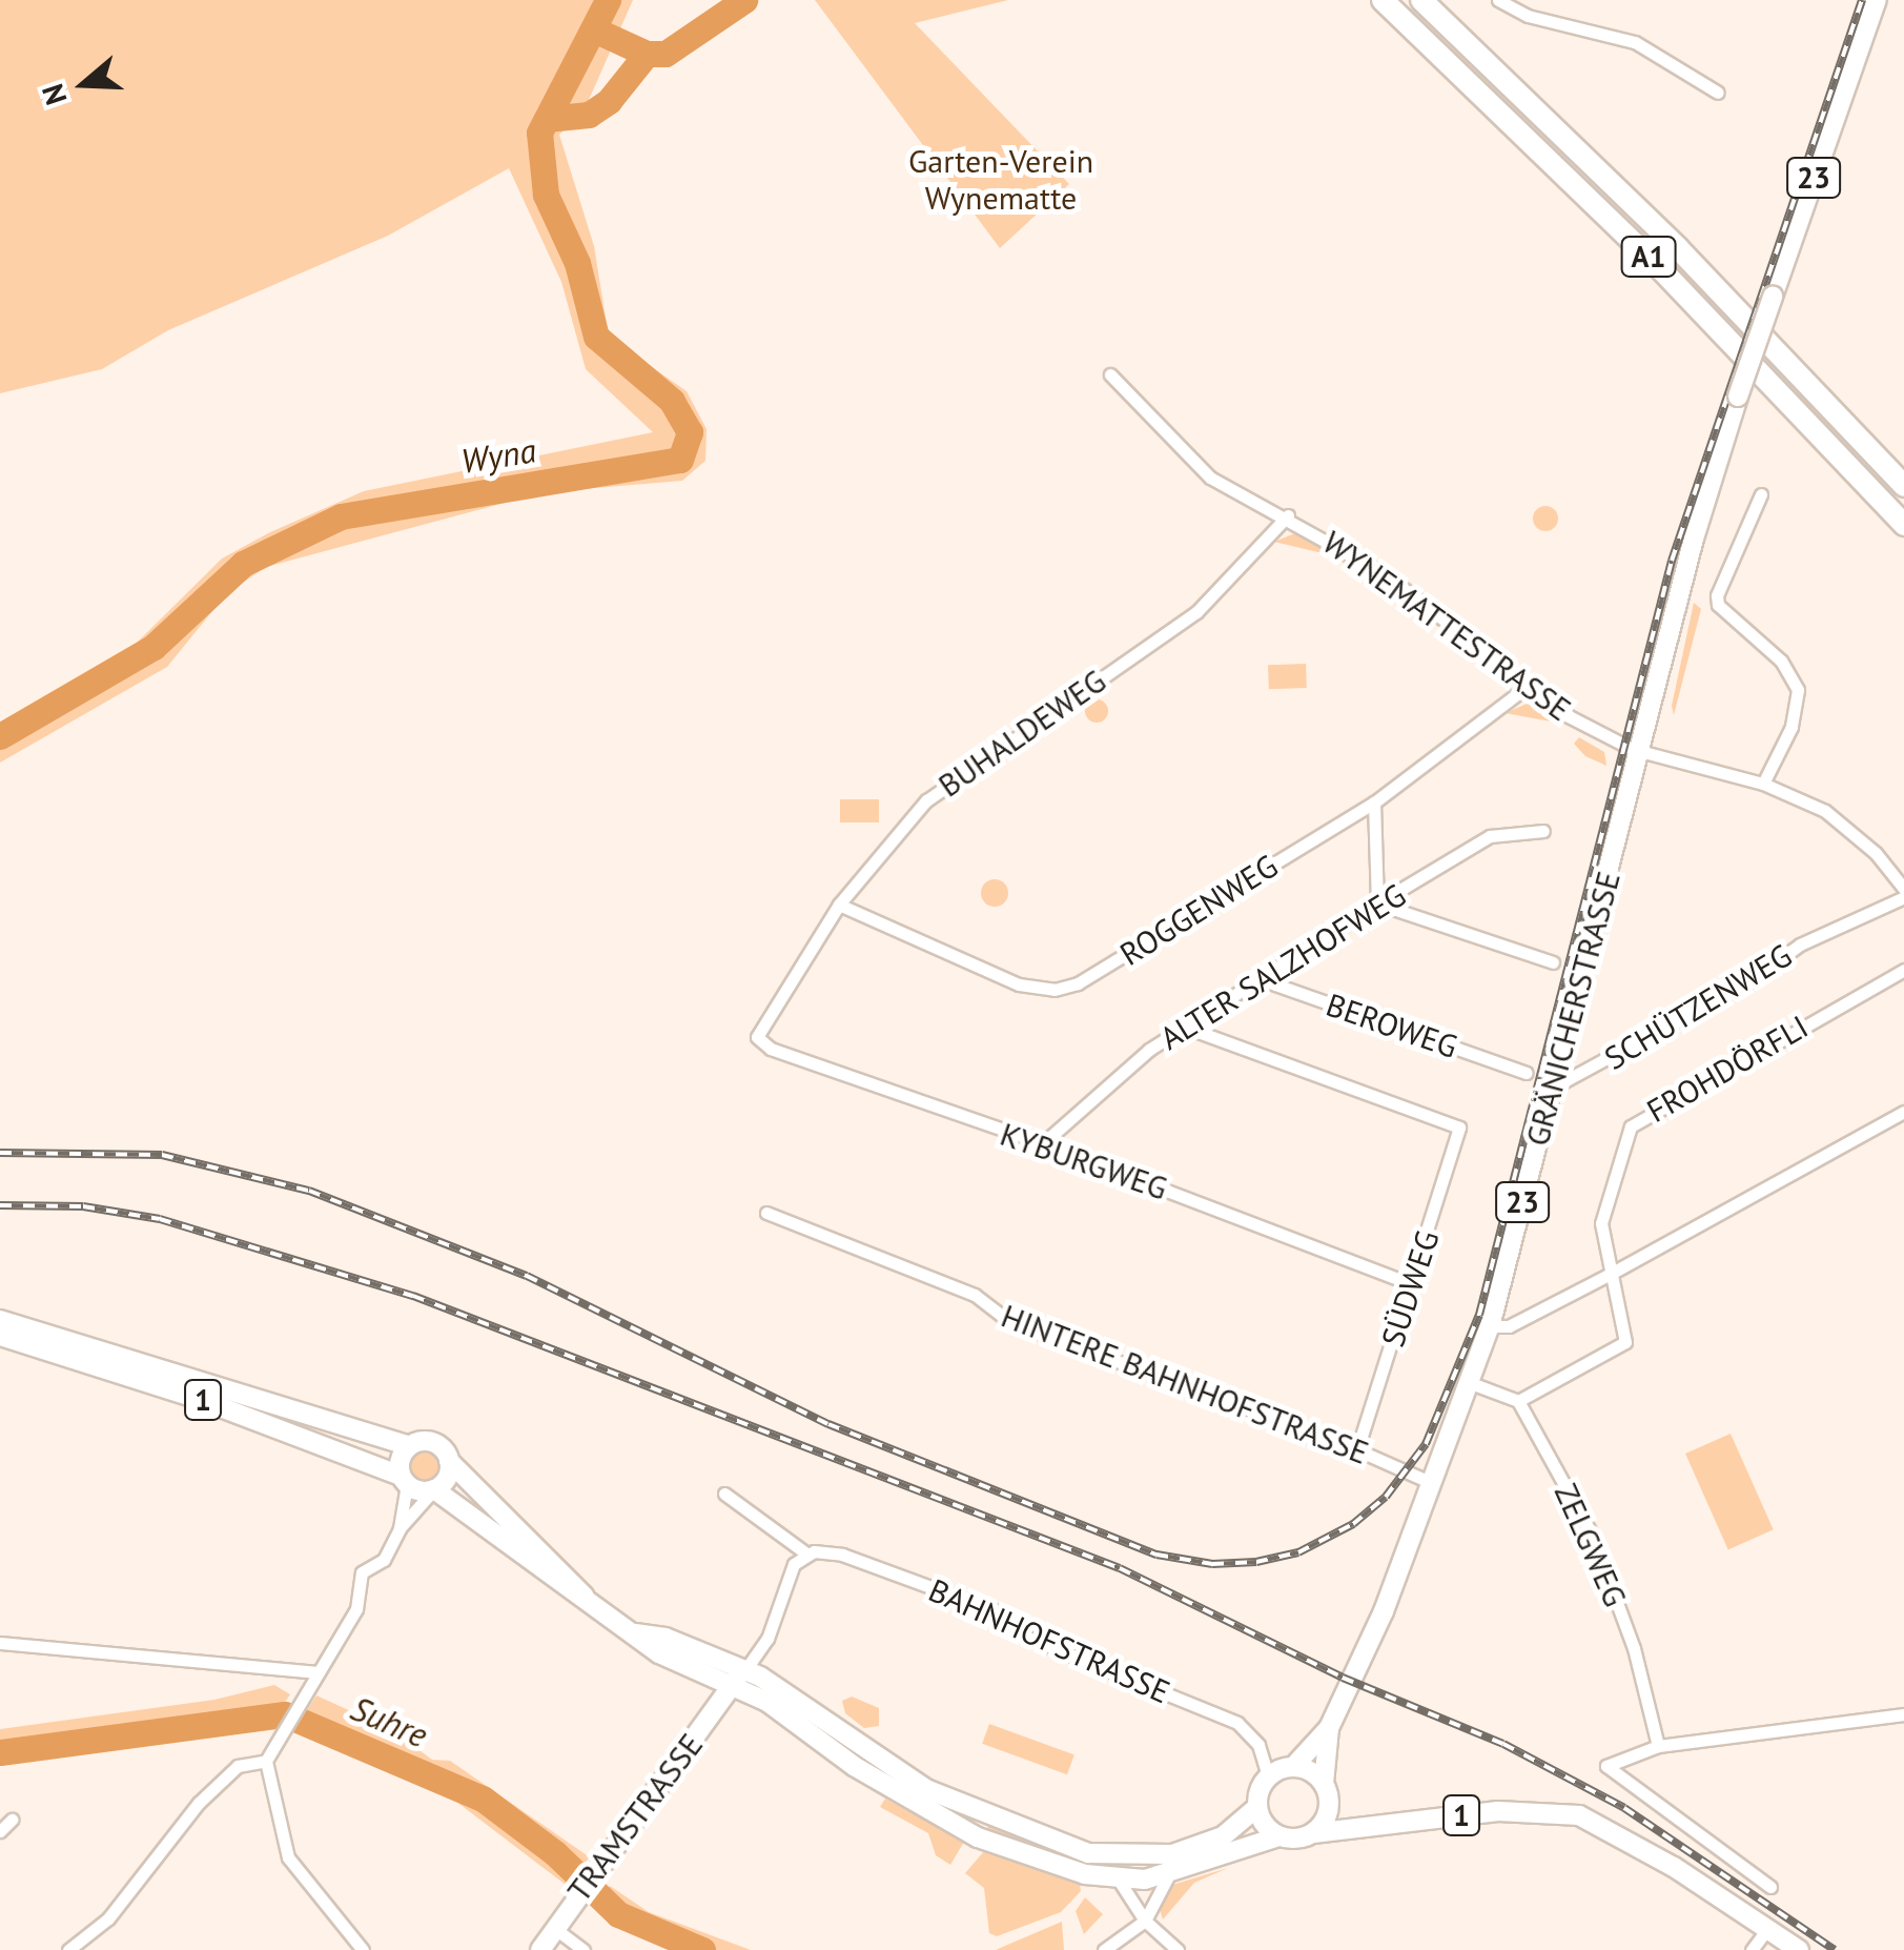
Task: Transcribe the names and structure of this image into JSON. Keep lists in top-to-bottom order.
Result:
{
  "streets": {
    "highway": ["A1"],
    "main road": [
      "23",
      "GRÄNICHERSTRASSE",
      "1",
      "TRAMSTRASSE"
    ],
    "street": [
      "WYNEMATTESTRASSE",
      "BUHALDEWEG",
      "ROGGENWEG",
      "ALTER SALZHOFWEG",
      "SCHÜTZENWEG",
      "BEROWEG",
      "FROHDÖRFLI",
      "KYBURGWEG",
      "SÜDWEG",
      "HINTERE BAHNHOFSTRASSE",
      "ZELGWEG",
      "BAHNHOFSTRASSE"
    ]
  },
  "crossings": [
    ["WYNEMATTESTRASSE", "BUHALDEWEG"],
    ["WYNEMATTESTRASSE", "ROGGENWEG"],
    ["WYNEMATTESTRASSE", "SCHÜTZENWEG"],
    ["WYNEMATTESTRASSE", "GRÄNICHERSTRASSE"],
    ["BUHALDEWEG", "ROGGENWEG"],
    ["BUHALDEWEG", "KYBURGWEG"],
    ["ALTER SALZHOFWEG", "BEROWEG"],
    ["ALTER SALZHOFWEG", "KYBURGWEG"],
    ["ALTER SALZHOFWEG", "SÜDWEG"],
    ["SCHÜTZENWEG", "GRÄNICHERSTRASSE"],
    ["GRÄNICHERSTRASSE", "HINTERE BAHNHOFSTRASSE"],
    ["GRÄNICHERSTRASSE", "1"],
    ["GRÄNICHERSTRASSE", "BAHNHOFSTRASSE"],
    ["FROHDÖRFLI", "ZELGWEG"],
    ["KYBURGWEG", "SÜDWEG"],
    ["SÜDWEG", "HINTERE BAHNHOFSTRASSE"],
    ["1", "BAHNHOFSTRASSE"],
    ["1", "TRAMSTRASSE"]
  ],
  "water": ["Wyna", "Suhre"],
  "parks": ["Garten-Verein Wynematte"],
  "north": "left"
}
